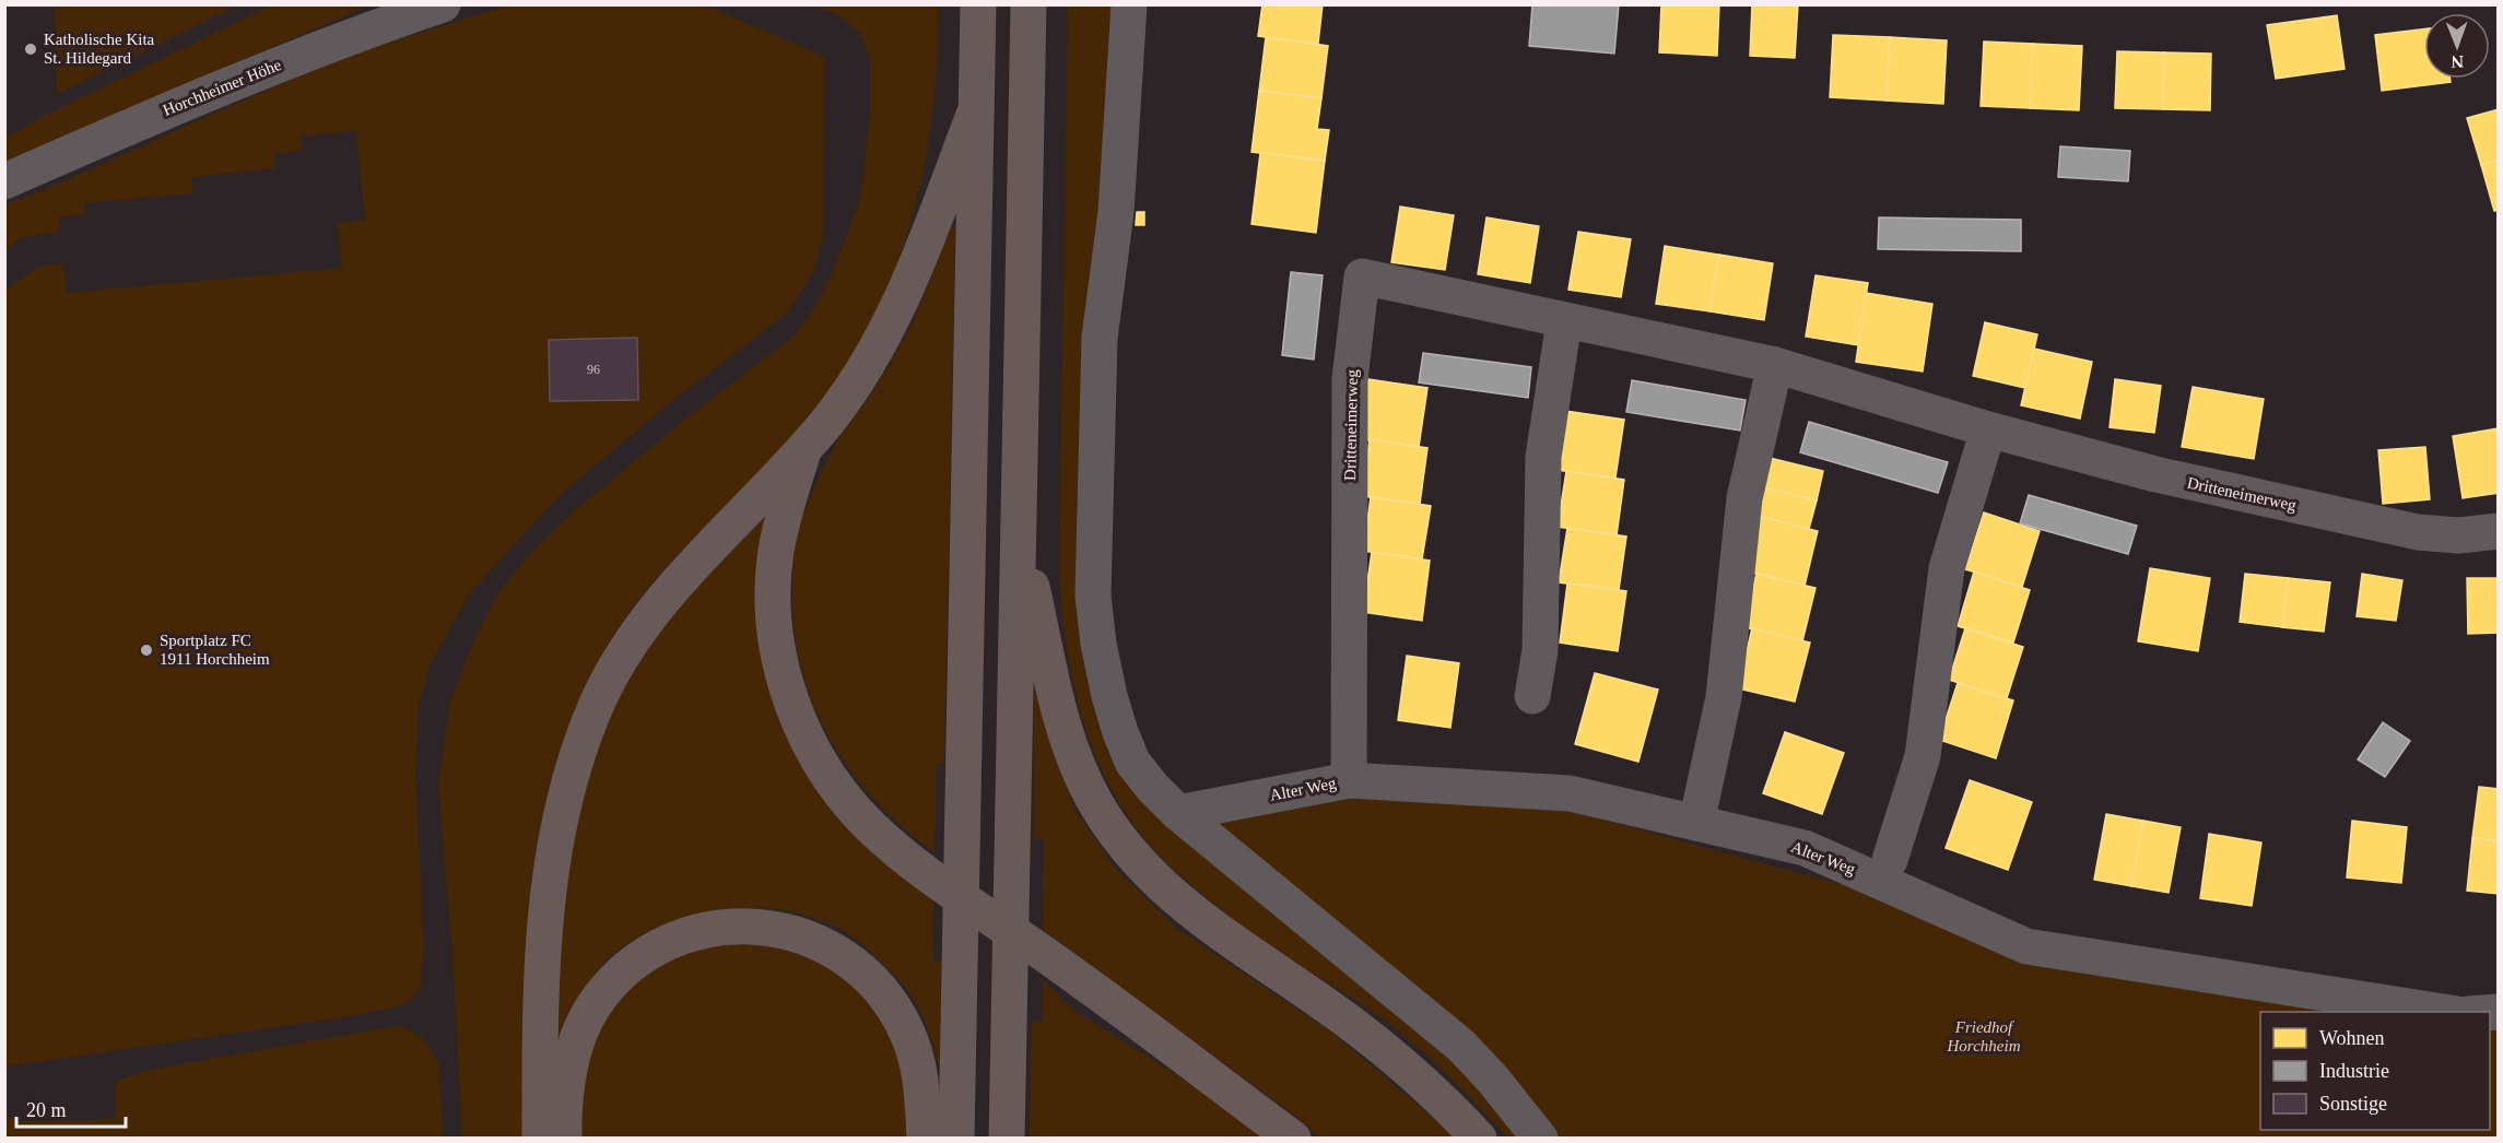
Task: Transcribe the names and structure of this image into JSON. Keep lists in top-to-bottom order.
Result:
{
  "streets": {
    "street": ["Horchheimer Höhe", "Dritteneimerweg", "Alter Weg"]
  },
  "crossings": [
    ["Dritteneimerweg", "Alter Weg"]
  ],
  "parks": ["Friedhof Horchheim"],
  "places": ["Katholische Kita St. Hildegard", "Sportplatz FC 1911 Horchheim"],
  "house_numbers": ["96"],
  "legend": ["Wohnen", "Industrie", "Sonstige"],
  "scale_bar": "20 m",
  "north": "bottom"
}
